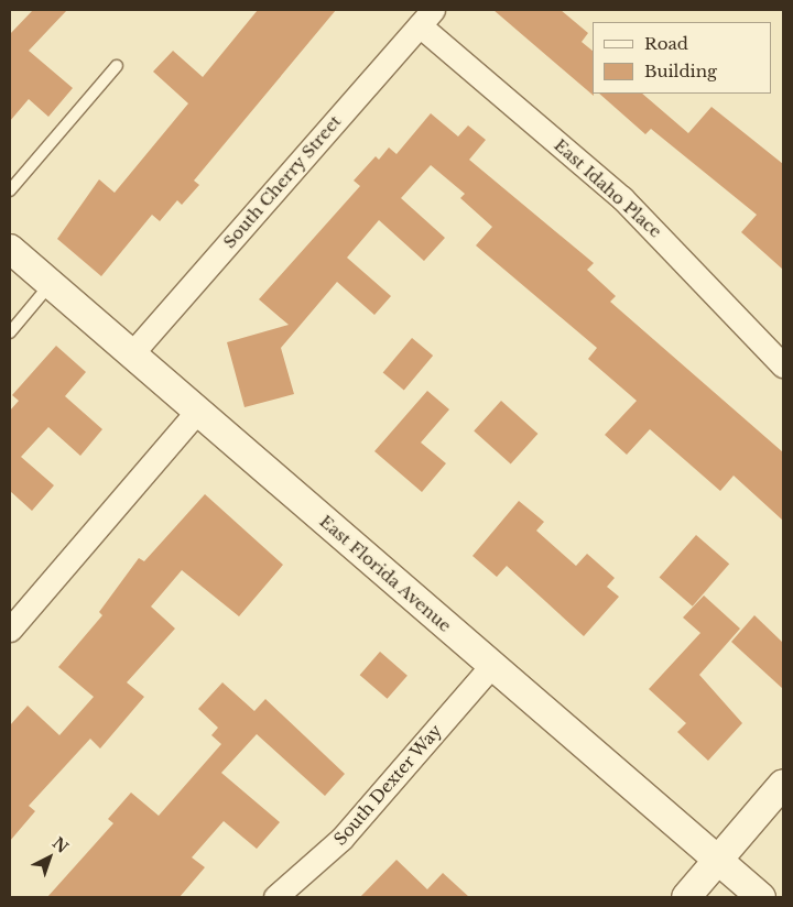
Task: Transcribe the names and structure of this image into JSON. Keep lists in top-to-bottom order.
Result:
{
  "streets": {
    "street": [
      "South Cherry Street",
      "East Idaho Place",
      "East Florida Avenue",
      "South Dexter Way"
    ]
  },
  "crossings": [
    ["South Cherry Street", "East Idaho Place"],
    ["South Cherry Street", "East Florida Avenue"],
    ["East Florida Avenue", "South Dexter Way"]
  ],
  "legend": ["Road", "Building"],
  "north": "top right"
}
